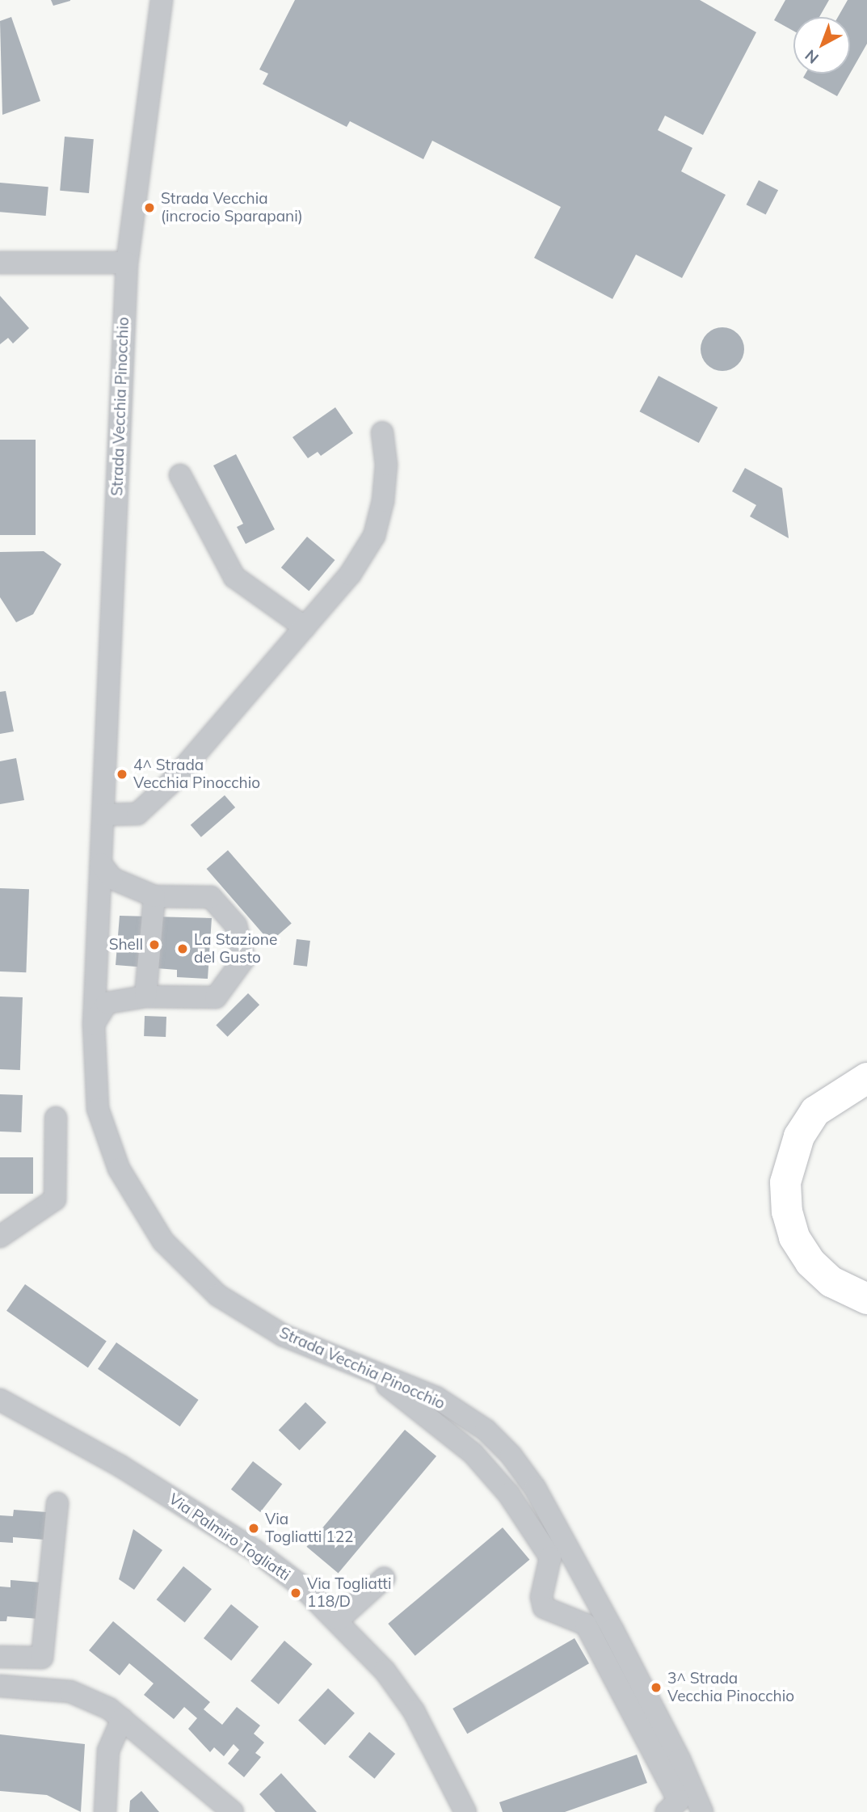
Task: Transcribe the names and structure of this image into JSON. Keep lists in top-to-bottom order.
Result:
{
  "streets": {
    "street": ["Strada Vecchia Pinocchio", "Via Palmiro Togliatti"]
  },
  "places": [
    "Strada Vecchia (incrocio Sparapani)",
    "4^ Strada Vecchia Pinocchio",
    "Shell",
    "La Stazione del Gusto",
    "Via Togliatti 122",
    "Via Togliatti 118/D",
    "3^ Strada Vecchia Pinocchio"
  ],
  "north": "bottom left"
}
